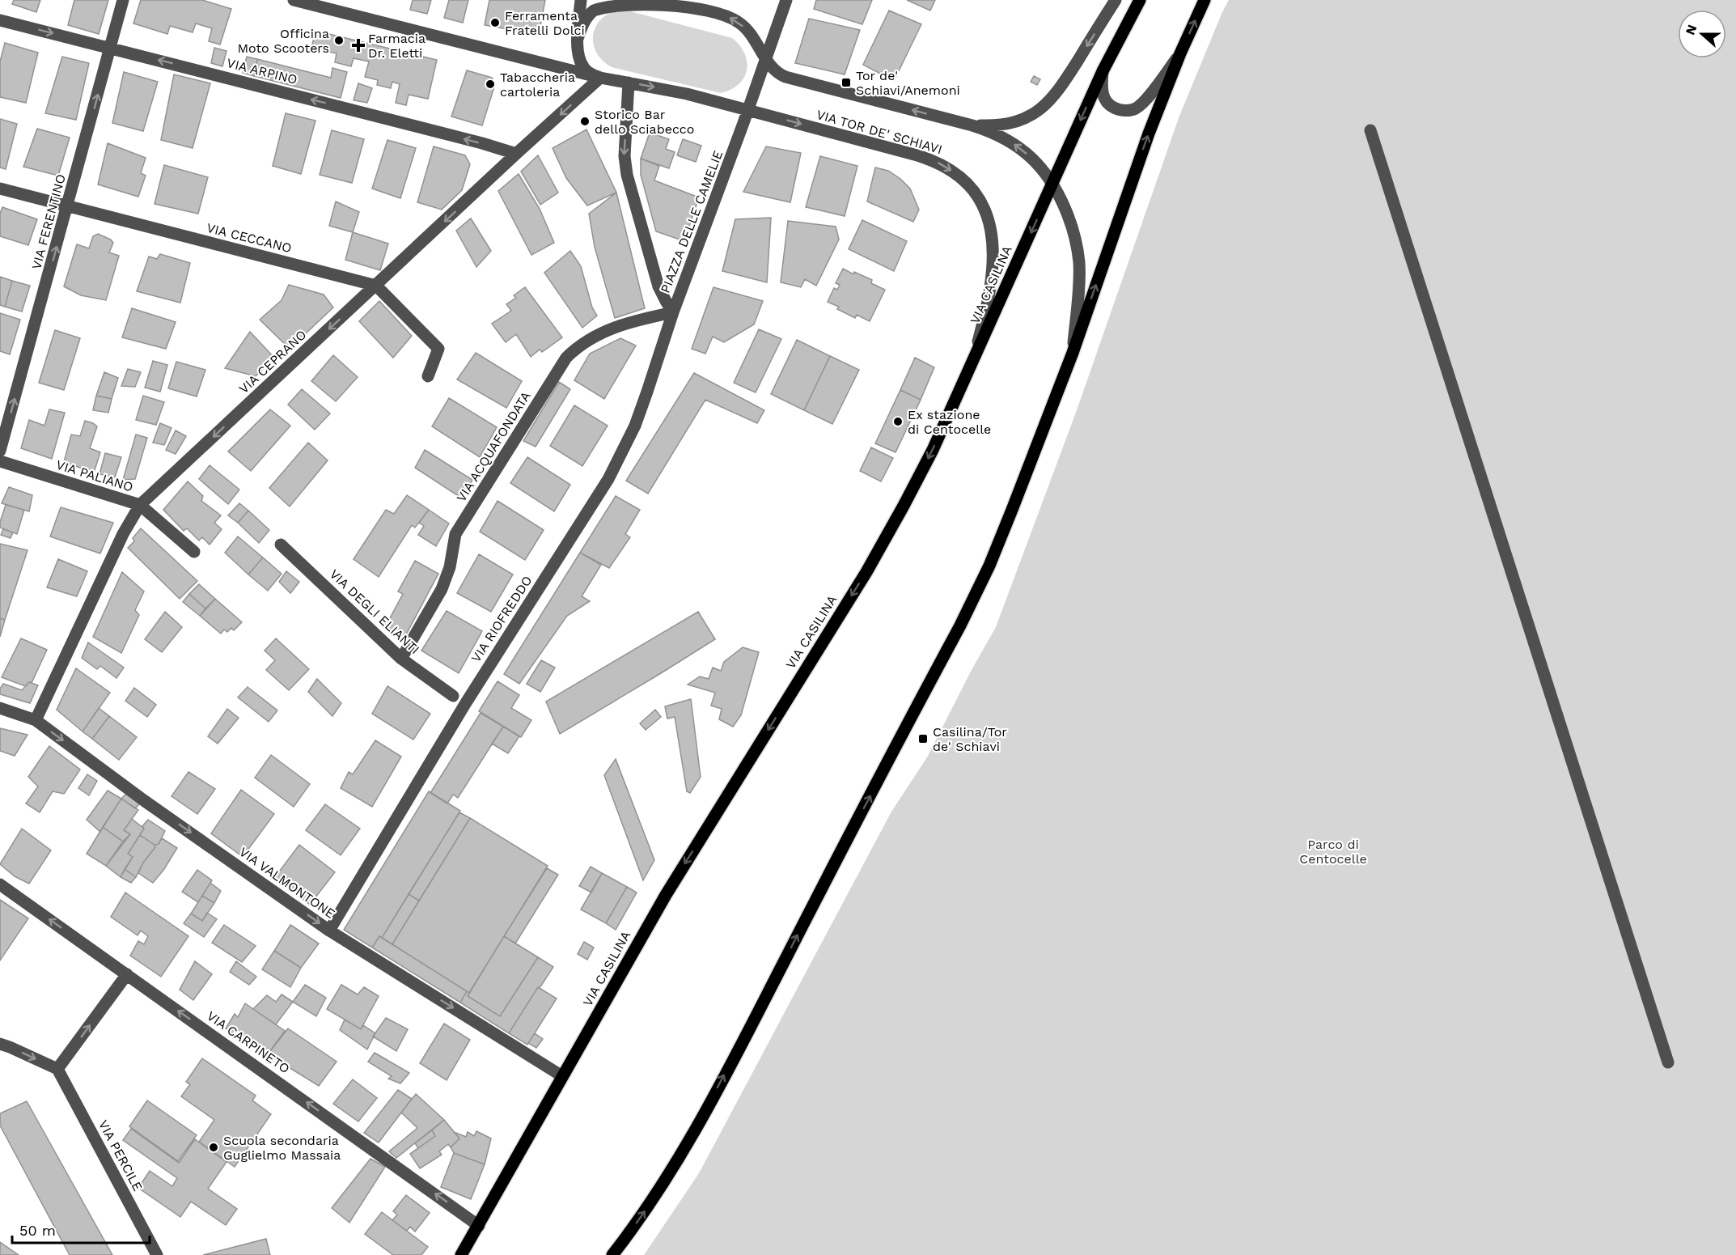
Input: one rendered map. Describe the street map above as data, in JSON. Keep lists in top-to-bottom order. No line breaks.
{"streets":{"main road":["VIA CASILINA"],"street":["VIA ARPINO","VIA TOR DE' SCHIAVI","VIA FERENTINO","PIAZZA DELLE CAMELIE","VIA CECCANO","VIA CEPRANO","VIA ACQUAFONDATA","VIA PALIANO","VIA DEGLI ELIANTI","VIA RIOFREDDO","VIA VALMONTONE","VIA CARPINETO","VIA PERCILE"]},"crossings":[["VIA ARPINO","VIA FERENTINO"],["VIA ARPINO","VIA CEPRANO"],["VIA TOR DE' SCHIAVI","PIAZZA DELLE CAMELIE"],["VIA TOR DE' SCHIAVI","VIA CASILINA"],["VIA FERENTINO","VIA CECCANO"],["PIAZZA DELLE CAMELIE","VIA ACQUAFONDATA"],["PIAZZA DELLE CAMELIE","VIA RIOFREDDO"],["VIA CECCANO","VIA CEPRANO"],["VIA CASILINA","VIA VALMONTONE"],["VIA CASILINA","VIA CARPINETO"],["VIA CEPRANO","VIA PALIANO"],["VIA CEPRANO","VIA VALMONTONE"],["VIA ACQUAFONDATA","VIA DEGLI ELIANTI"],["VIA ACQUAFONDATA","VIA RIOFREDDO"],["VIA RIOFREDDO","VIA VALMONTONE"]],"one_way":["VIA FERENTINO","PIAZZA DELLE CAMELIE","VIA CEPRANO","VIA VALMONTONE","VIA CARPINETO"],"parks":["Parco di Centocelle"],"places":{"other":["Ferramenta Fratelli Dolci","Officina Moto Scooters","Tabaccheria cartoleria","Storico Bar dello Sciabecco","Ex stazione di Centocelle","Scuola secondaria Guglielmo Massaia"],"health":["Farmacia Dr. Eletti"],"transit":["Tor de' Schiavi/Anemoni","Casilina/Tor de' Schiavi"]},"scale_bar":"50 m","north":"left"}
